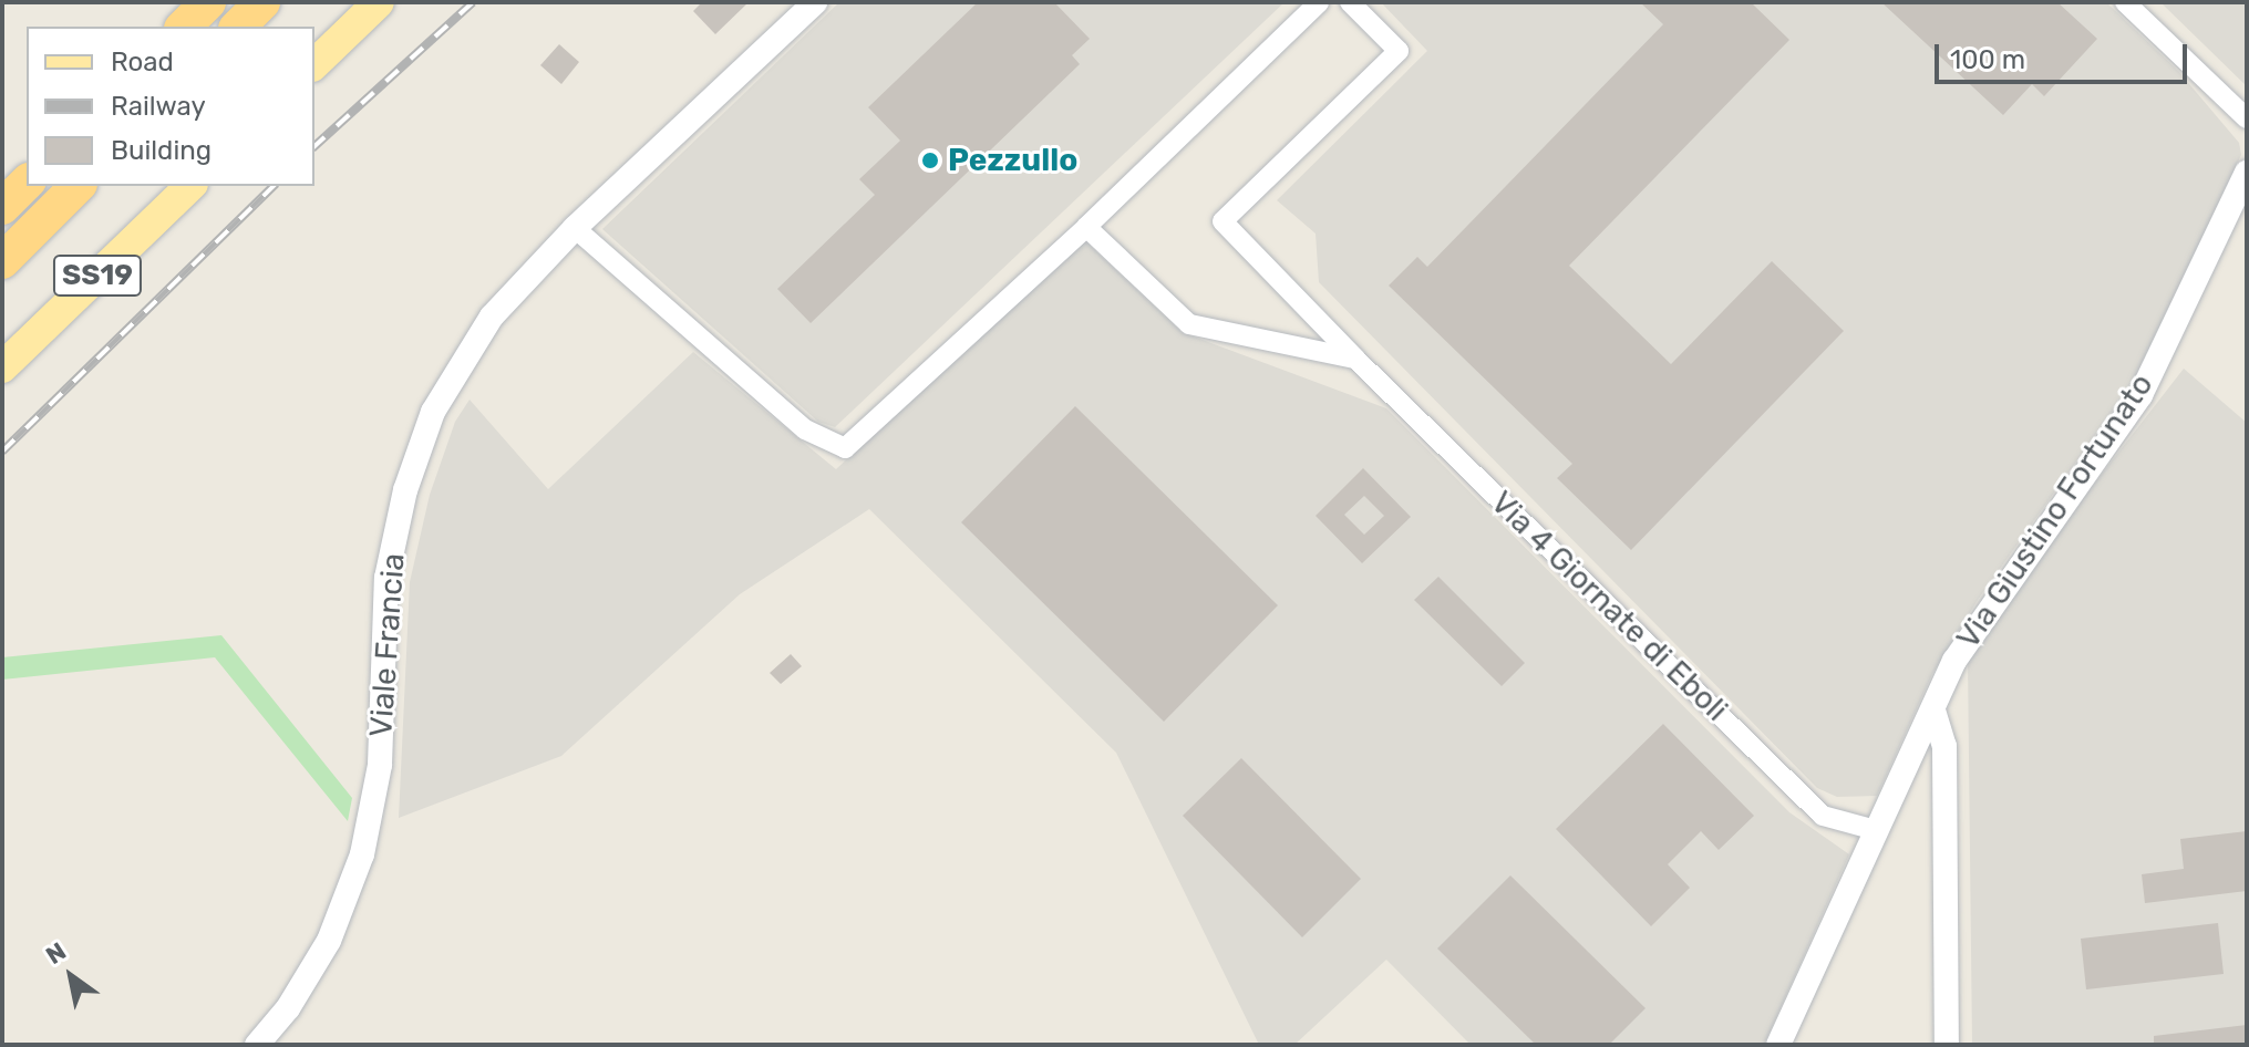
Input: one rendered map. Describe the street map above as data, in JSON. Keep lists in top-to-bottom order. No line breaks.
{"streets":{"main road":["SS19"],"street":["Via Giustino Fortunato","Via 4 Giornate di Eboli","Viale Francia"]},"crossings":[["Via Giustino Fortunato","Via 4 Giornate di Eboli"]],"places":["Pezzullo"],"legend":["Road","Railway","Building"],"scale_bar":"100 m","north":"top left"}
